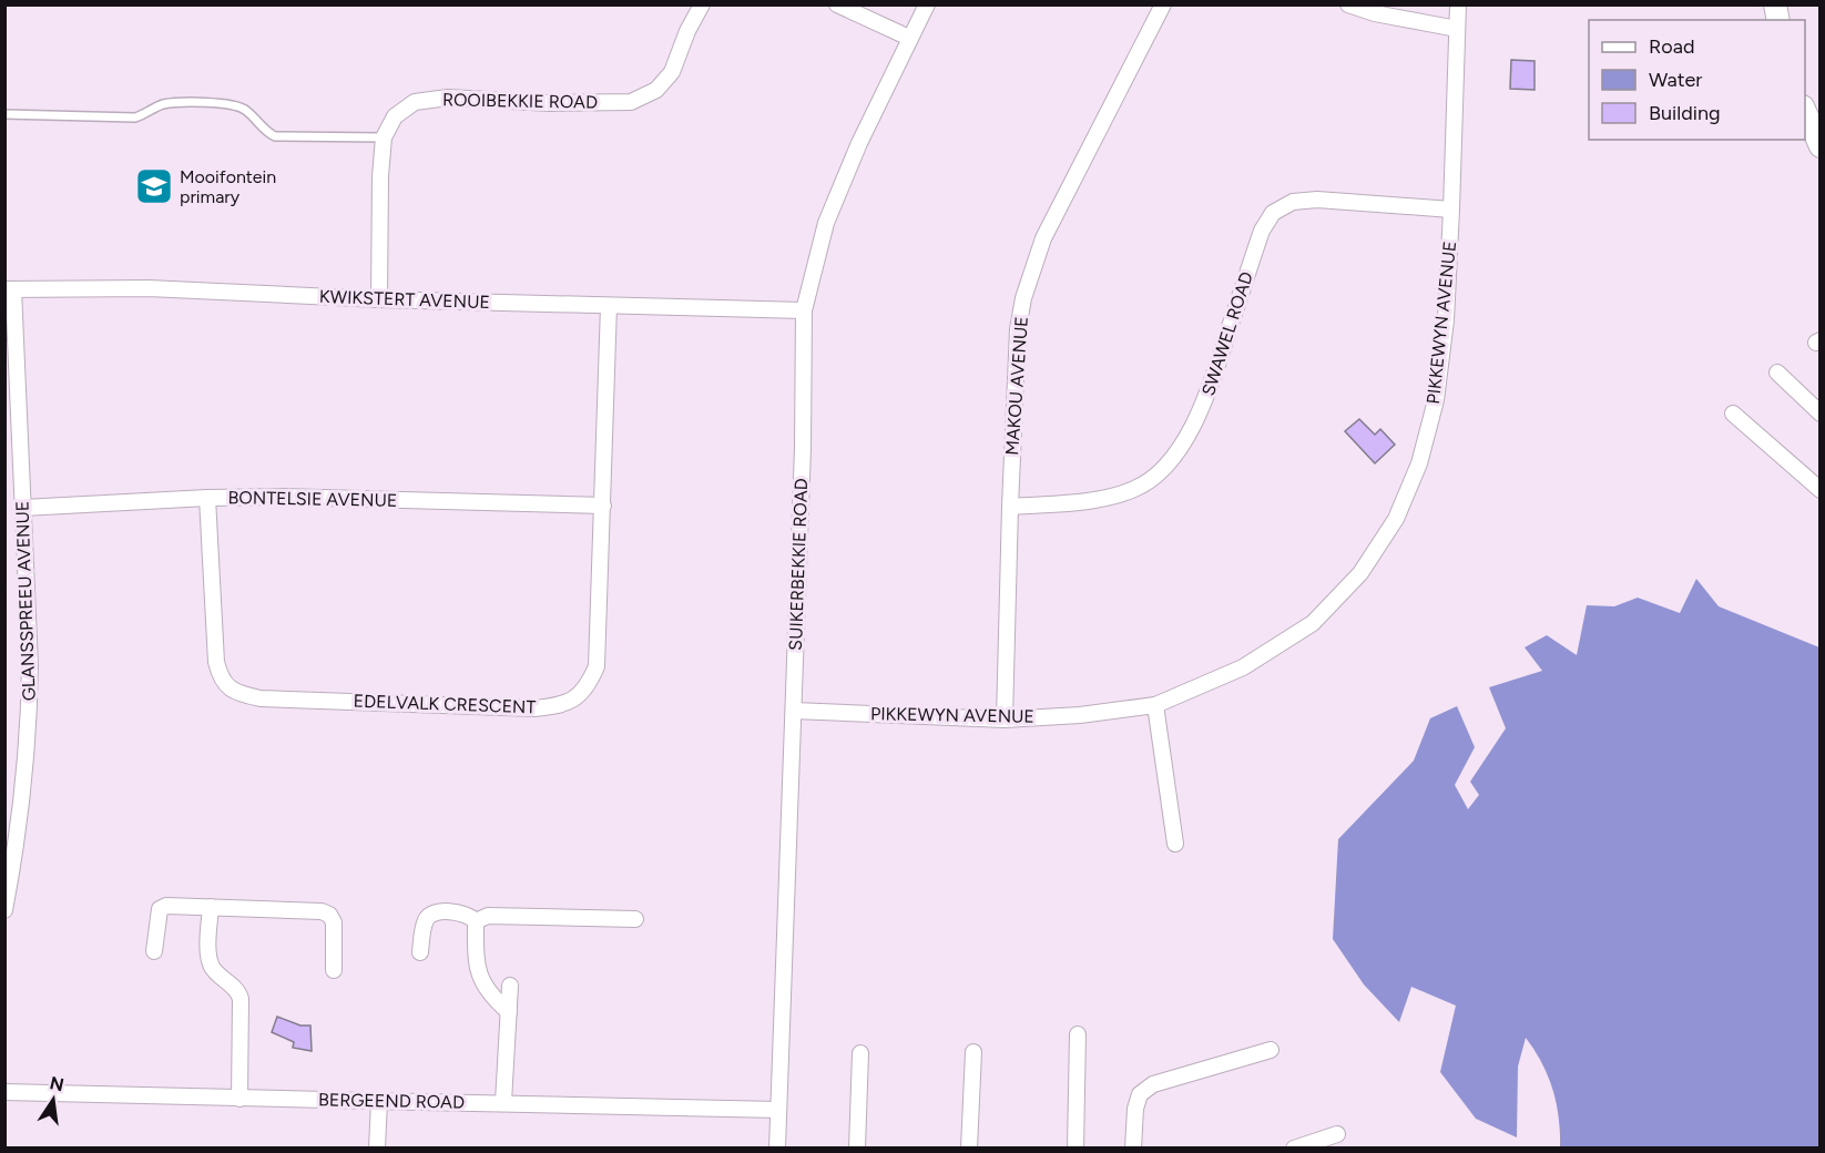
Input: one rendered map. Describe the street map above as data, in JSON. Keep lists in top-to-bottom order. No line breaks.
{"streets":{"street":["ROOIBEKKIE ROAD","KWIKSTERT AVENUE","PIKKEWYN AVENUE","SWAWEL ROAD","MAKOU AVENUE","BONTELSIE AVENUE","SUIKERBEKKIE ROAD","GLANSSPREEU AVENUE","EDELVALK CRESCENT","BERGEEND ROAD"]},"crossings":[["KWIKSTERT AVENUE","SUIKERBEKKIE ROAD"],["KWIKSTERT AVENUE","GLANSSPREEU AVENUE"],["KWIKSTERT AVENUE","EDELVALK CRESCENT"],["PIKKEWYN AVENUE","SWAWEL ROAD"],["PIKKEWYN AVENUE","MAKOU AVENUE"],["PIKKEWYN AVENUE","SUIKERBEKKIE ROAD"],["SWAWEL ROAD","MAKOU AVENUE"],["BONTELSIE AVENUE","GLANSSPREEU AVENUE"],["BONTELSIE AVENUE","EDELVALK CRESCENT"],["SUIKERBEKKIE ROAD","BERGEEND ROAD"]],"places":{"school or university":["Mooifontein primary"]},"legend":["Road","Water","Building"],"north":"top"}
